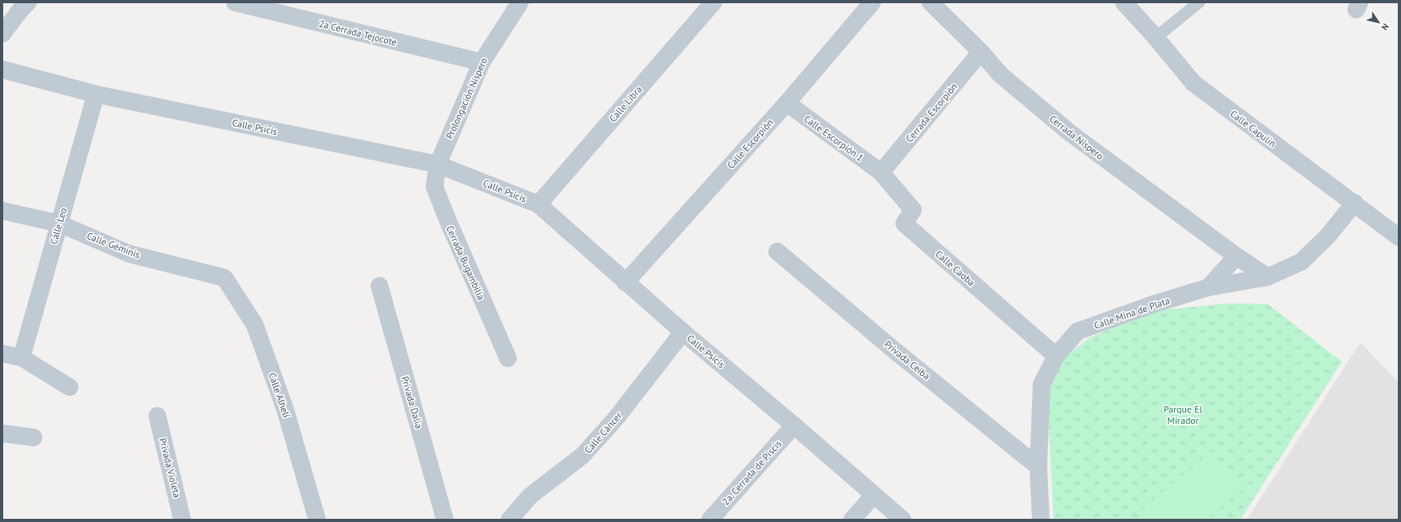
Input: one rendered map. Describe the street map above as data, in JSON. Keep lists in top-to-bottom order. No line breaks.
{"streets":{"street":["2a Cerrada Tejocote","Prolongación Níspero","Calle Libra","Cerrada Escorpión","Calle Psicis","Calle Capulín","Cerrada Níspero","Calle Escorpión 1","Calle Escorpión","Calle Leo","Calle Géminis","Cerrada Bugambilia","Calle Caoba","Calle Mina de Plata","Privada Ceiba","Calle Alhelí","Privada Dalia","Calle Cáncer","Privada Violeta","2a. Cerrada de Piscis"]},"crossings":[["2a Cerrada Tejocote","Prolongación Níspero"],["Prolongación Níspero","Calle Psicis"],["Prolongación Níspero","Cerrada Bugambilia"],["Calle Libra","Calle Psicis"],["Cerrada Escorpión","Cerrada Níspero"],["Cerrada Escorpión","Calle Escorpión 1"],["Cerrada Escorpión","Calle Caoba"],["Calle Psicis","Calle Escorpión"],["Calle Psicis","Calle Leo"],["Calle Psicis","Cerrada Bugambilia"],["Calle Psicis","Calle Cáncer"],["Calle Psicis","2a. Cerrada de Piscis"],["Calle Capulín","Calle Mina de Plata"],["Cerrada Níspero","Calle Mina de Plata"],["Calle Escorpión 1","Calle Escorpión"],["Calle Escorpión 1","Calle Caoba"],["Calle Leo","Calle Géminis"],["Calle Géminis","Calle Alhelí"],["Calle Caoba","Calle Mina de Plata"],["Calle Mina de Plata","Privada Ceiba"]],"parks":["Parque El Mirador"],"north":"bottom right"}
